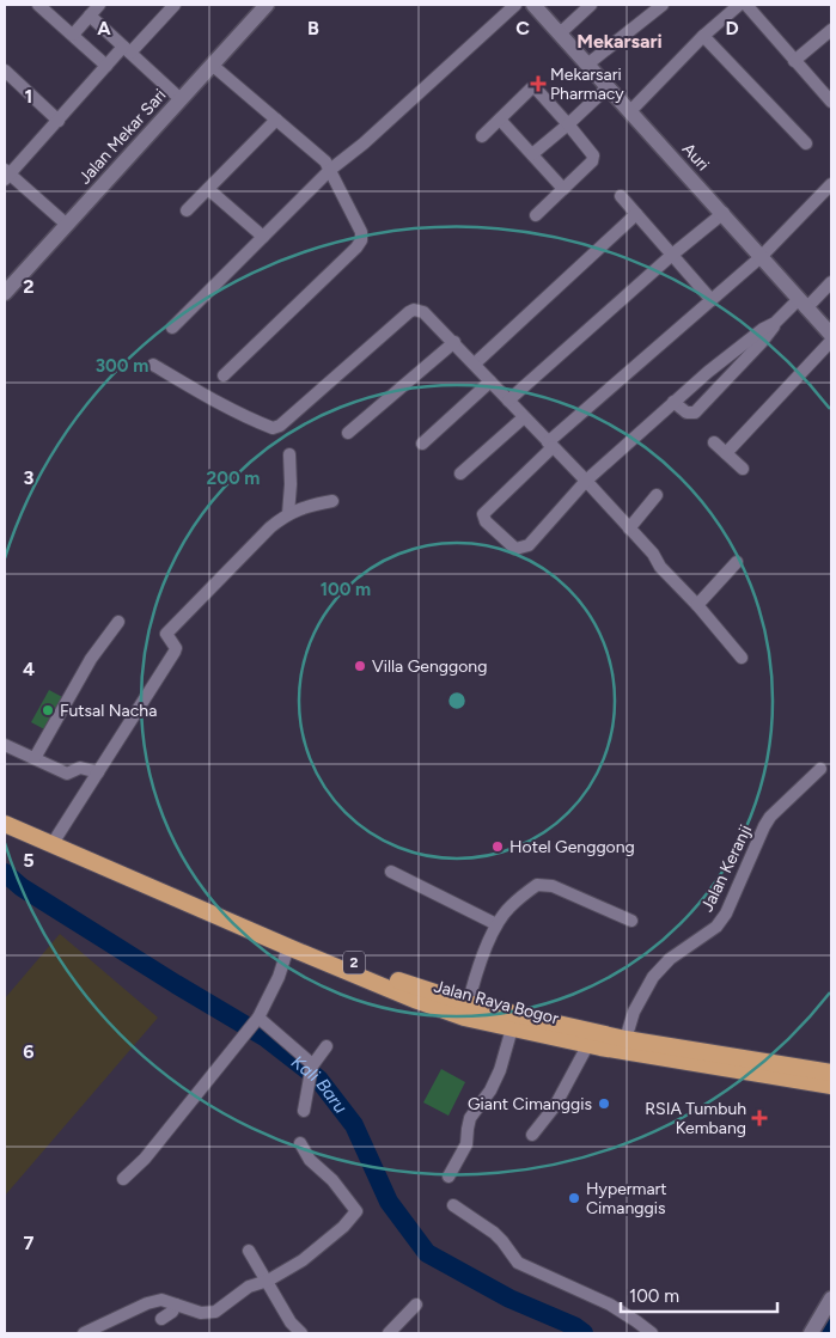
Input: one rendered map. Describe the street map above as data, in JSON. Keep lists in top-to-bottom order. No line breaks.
{"streets":{"highway":["2","Jalan Raya Bogor"],"street":["Jalan Mekar Sari","Auri","Jalan Keranji"]},"crossings":[["Jalan Keranji","Jalan Raya Bogor"]],"districts":["Mekarsari"],"water":["Kali Baru"],"places":{"health":["Mekarsari Pharmacy","RSIA Tumbuh Kembang"],"other":["Villa Genggong","Futsal Nacha","Hotel Genggong","Giant Cimanggis","Hypermart Cimanggis"]},"scale_bar":"100 m","grid":{"columns":["A","B","C","D"],"rows":["1","2","3","4","5","6","7"]},"rings":["300 m","200 m","100 m"]}
